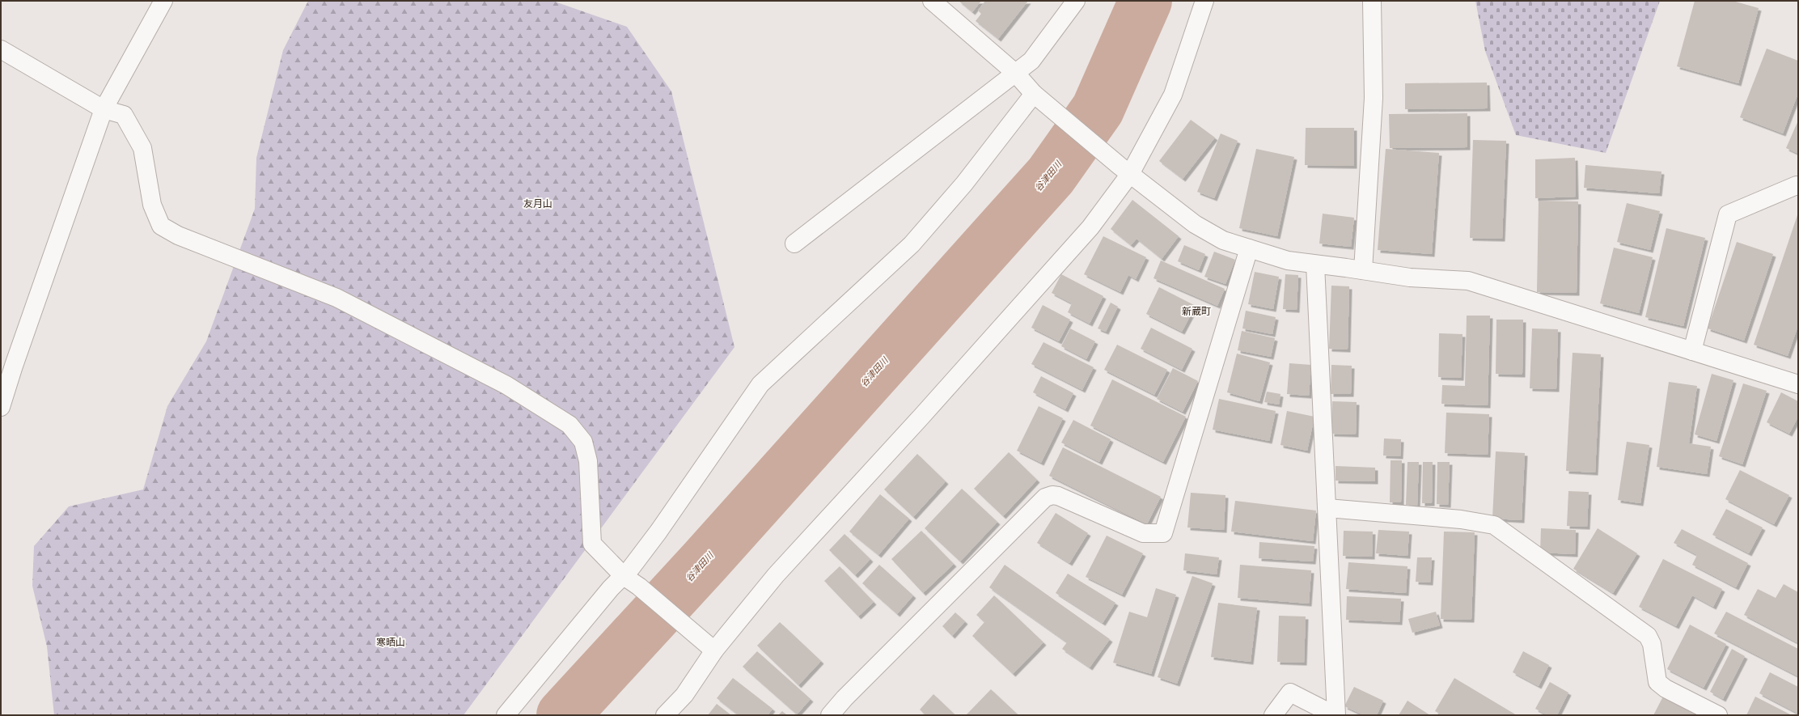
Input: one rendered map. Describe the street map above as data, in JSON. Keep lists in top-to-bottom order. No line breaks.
{"districts":["友月山","新蔵町","寒晒山"],"water":["谷津田川"]}
